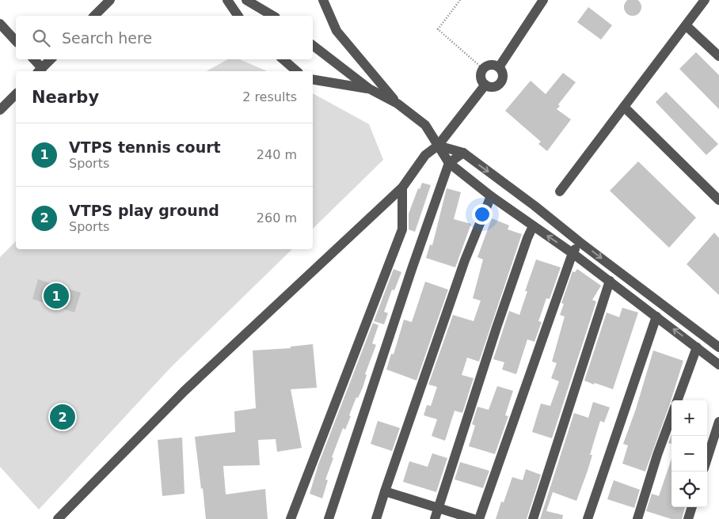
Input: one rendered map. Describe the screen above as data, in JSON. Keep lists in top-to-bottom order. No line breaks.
{"page":{"search":"Search here","heading":["Nearby","2 results"],"list":[{"mark":"1","name":"VTPS tennis court","note":"Sports","value":"240 m"},{"mark":"2","name":"VTPS play ground","note":"Sports","value":"260 m"}],"pins":["1","2"],"map_buttons":["+","−"]}}
